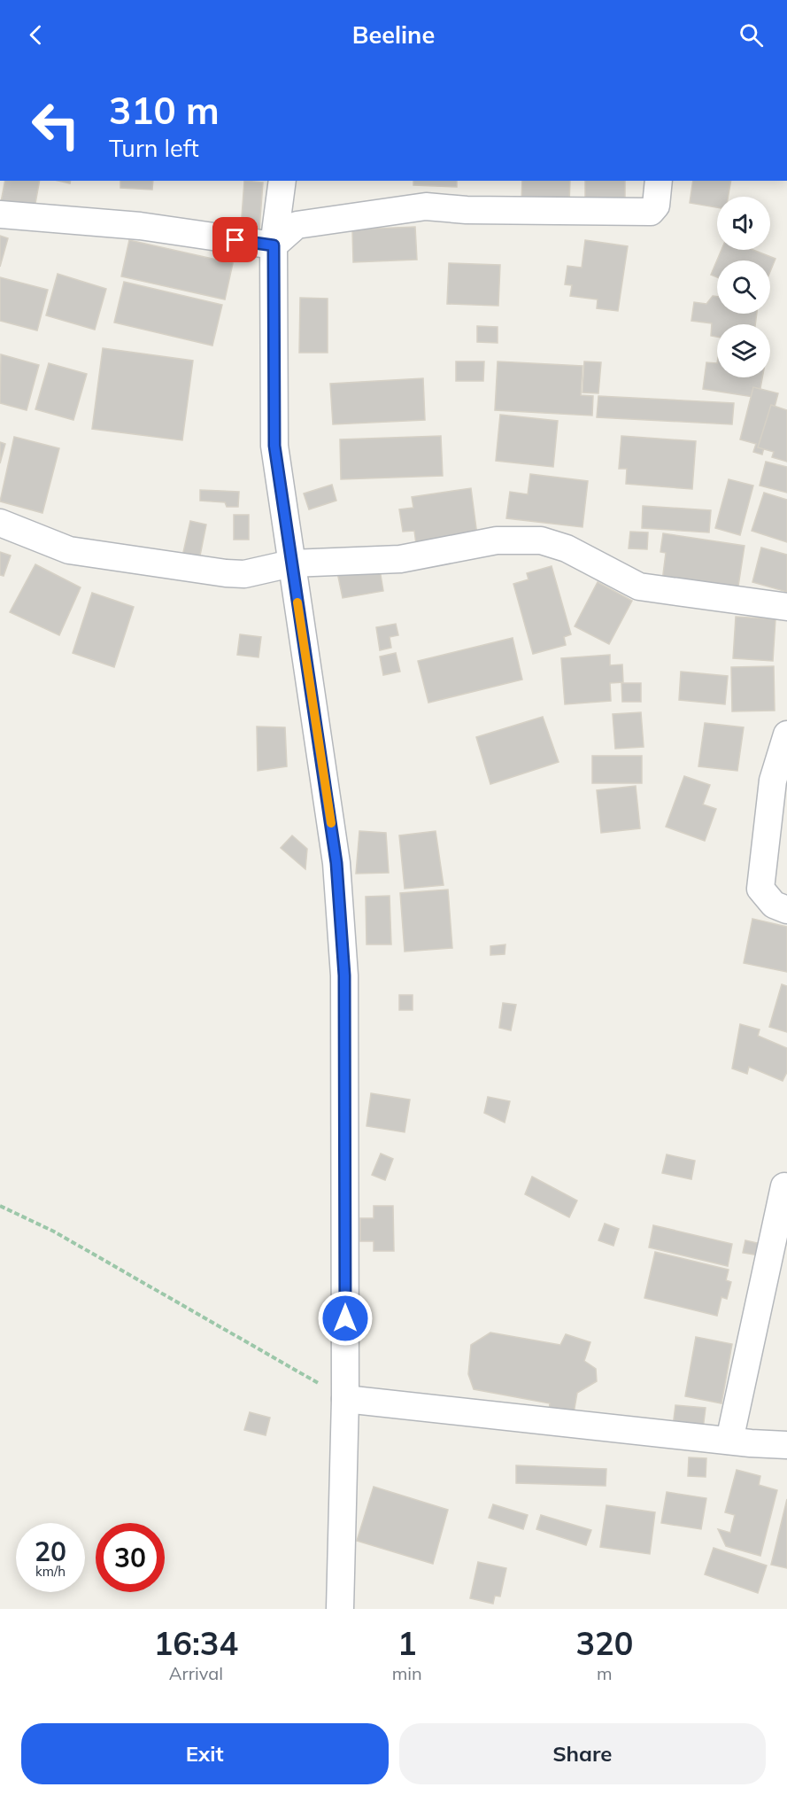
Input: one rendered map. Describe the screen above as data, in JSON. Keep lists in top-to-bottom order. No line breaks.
{"page":{"header":"Beeline","turn":["310 m","Turn left"],"speed":"20 km/h","limit":"30","eta":["16:34","Arrival","1","min","320","m"],"buttons":["Exit","Share"]}}
